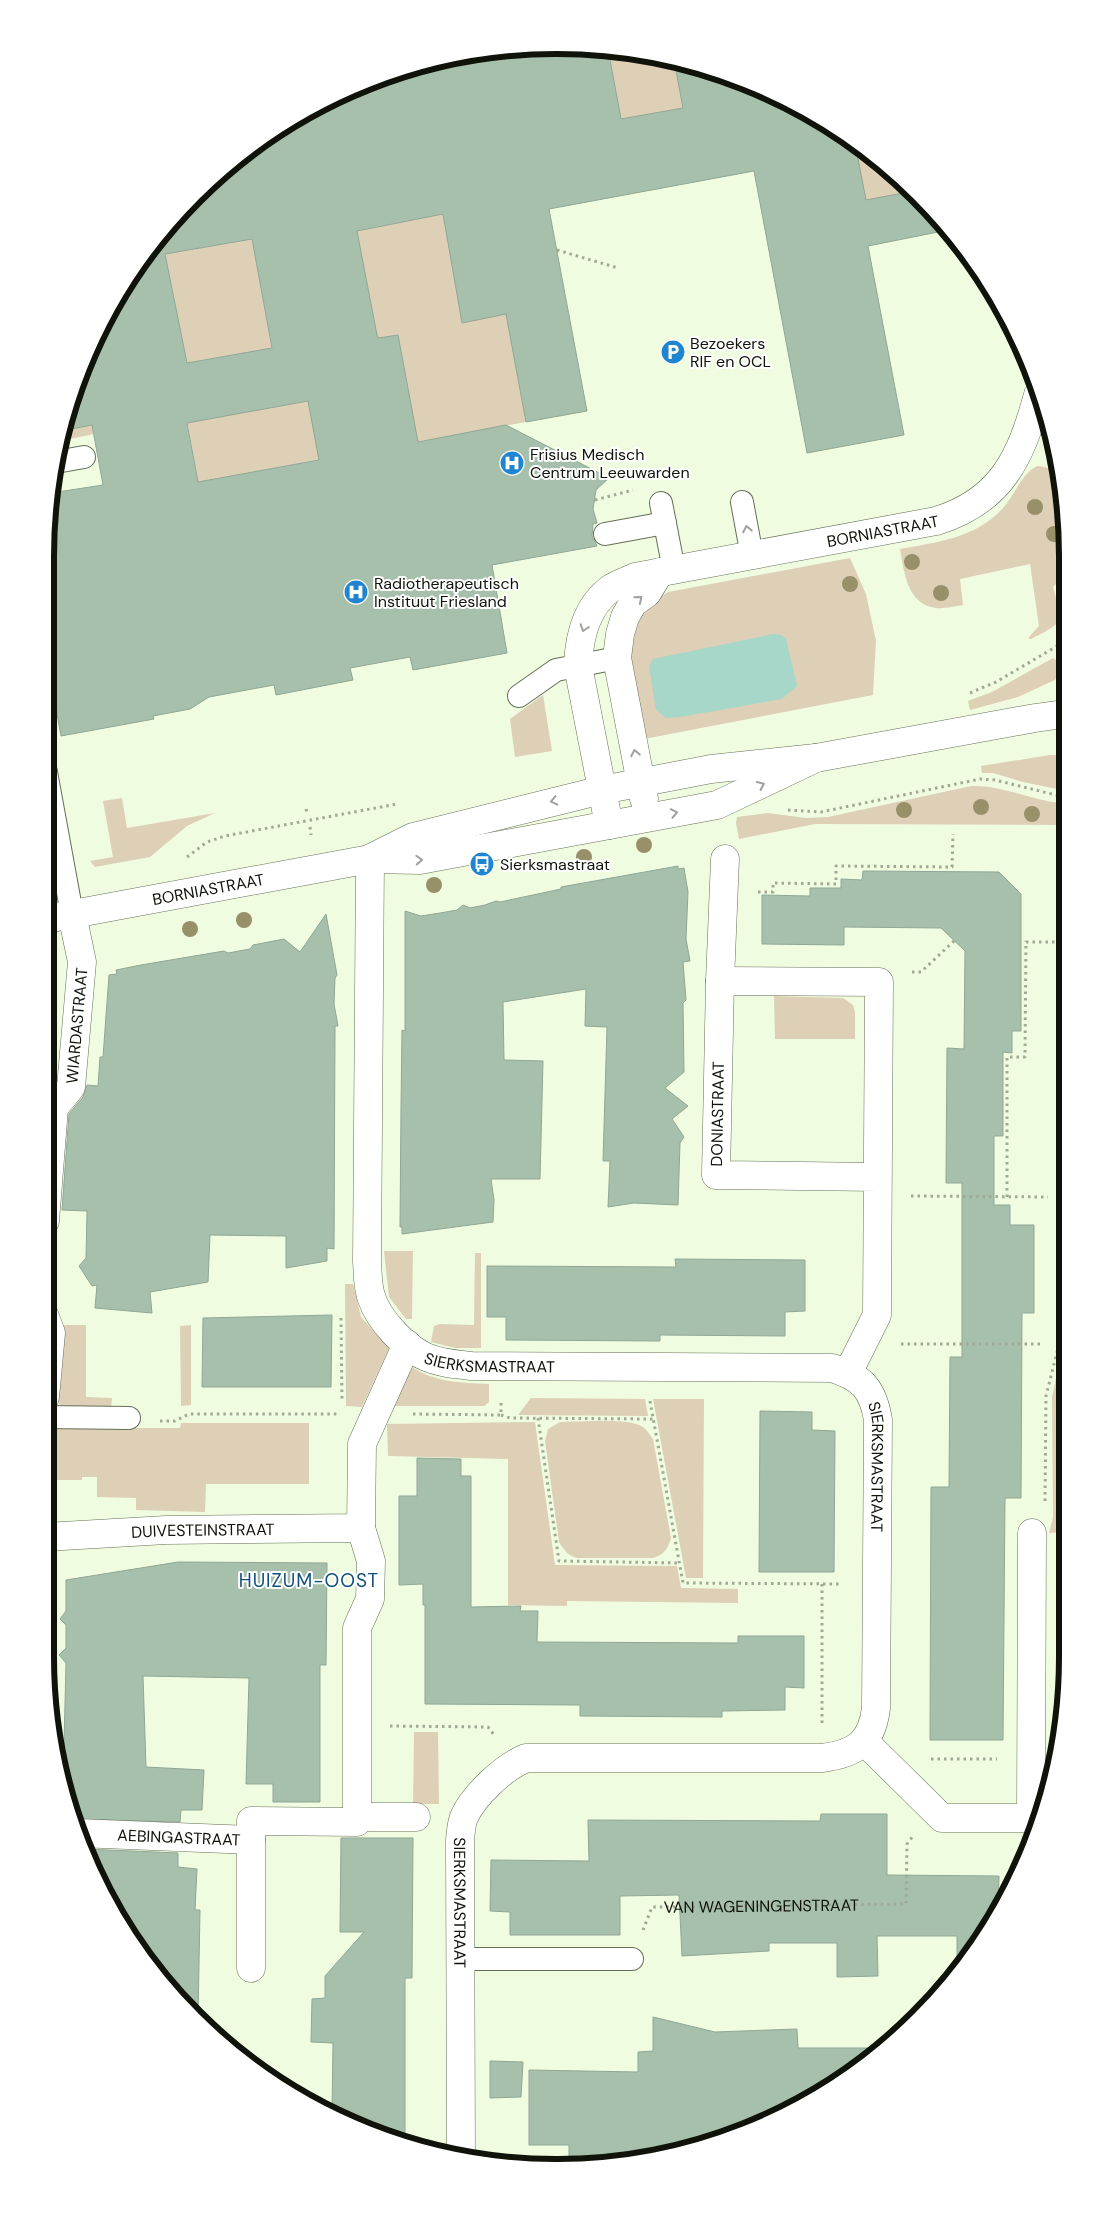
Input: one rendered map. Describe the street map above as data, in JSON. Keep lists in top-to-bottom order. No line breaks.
{"streets":{"street":["BORNIASTRAAT","WIARDASTRAAT","DONIASTRAAT","SIERKSMASTRAAT","DUIVESTEINSTRAAT","AEBINGASTRAAT"],"path":["VAN WAGENINGENSTRAAT"]},"crossings":[["BORNIASTRAAT","WIARDASTRAAT"],["BORNIASTRAAT","SIERKSMASTRAAT"]],"districts":["HUIZUM-OOST"],"places":{"parking":["Bezoekers RIF en OCL"],"hospital":["Frisius Medisch Centrum Leeuwarden","Radiotherapeutisch Instituut Friesland"],"bus stop":["Sierksmastraat"]}}
